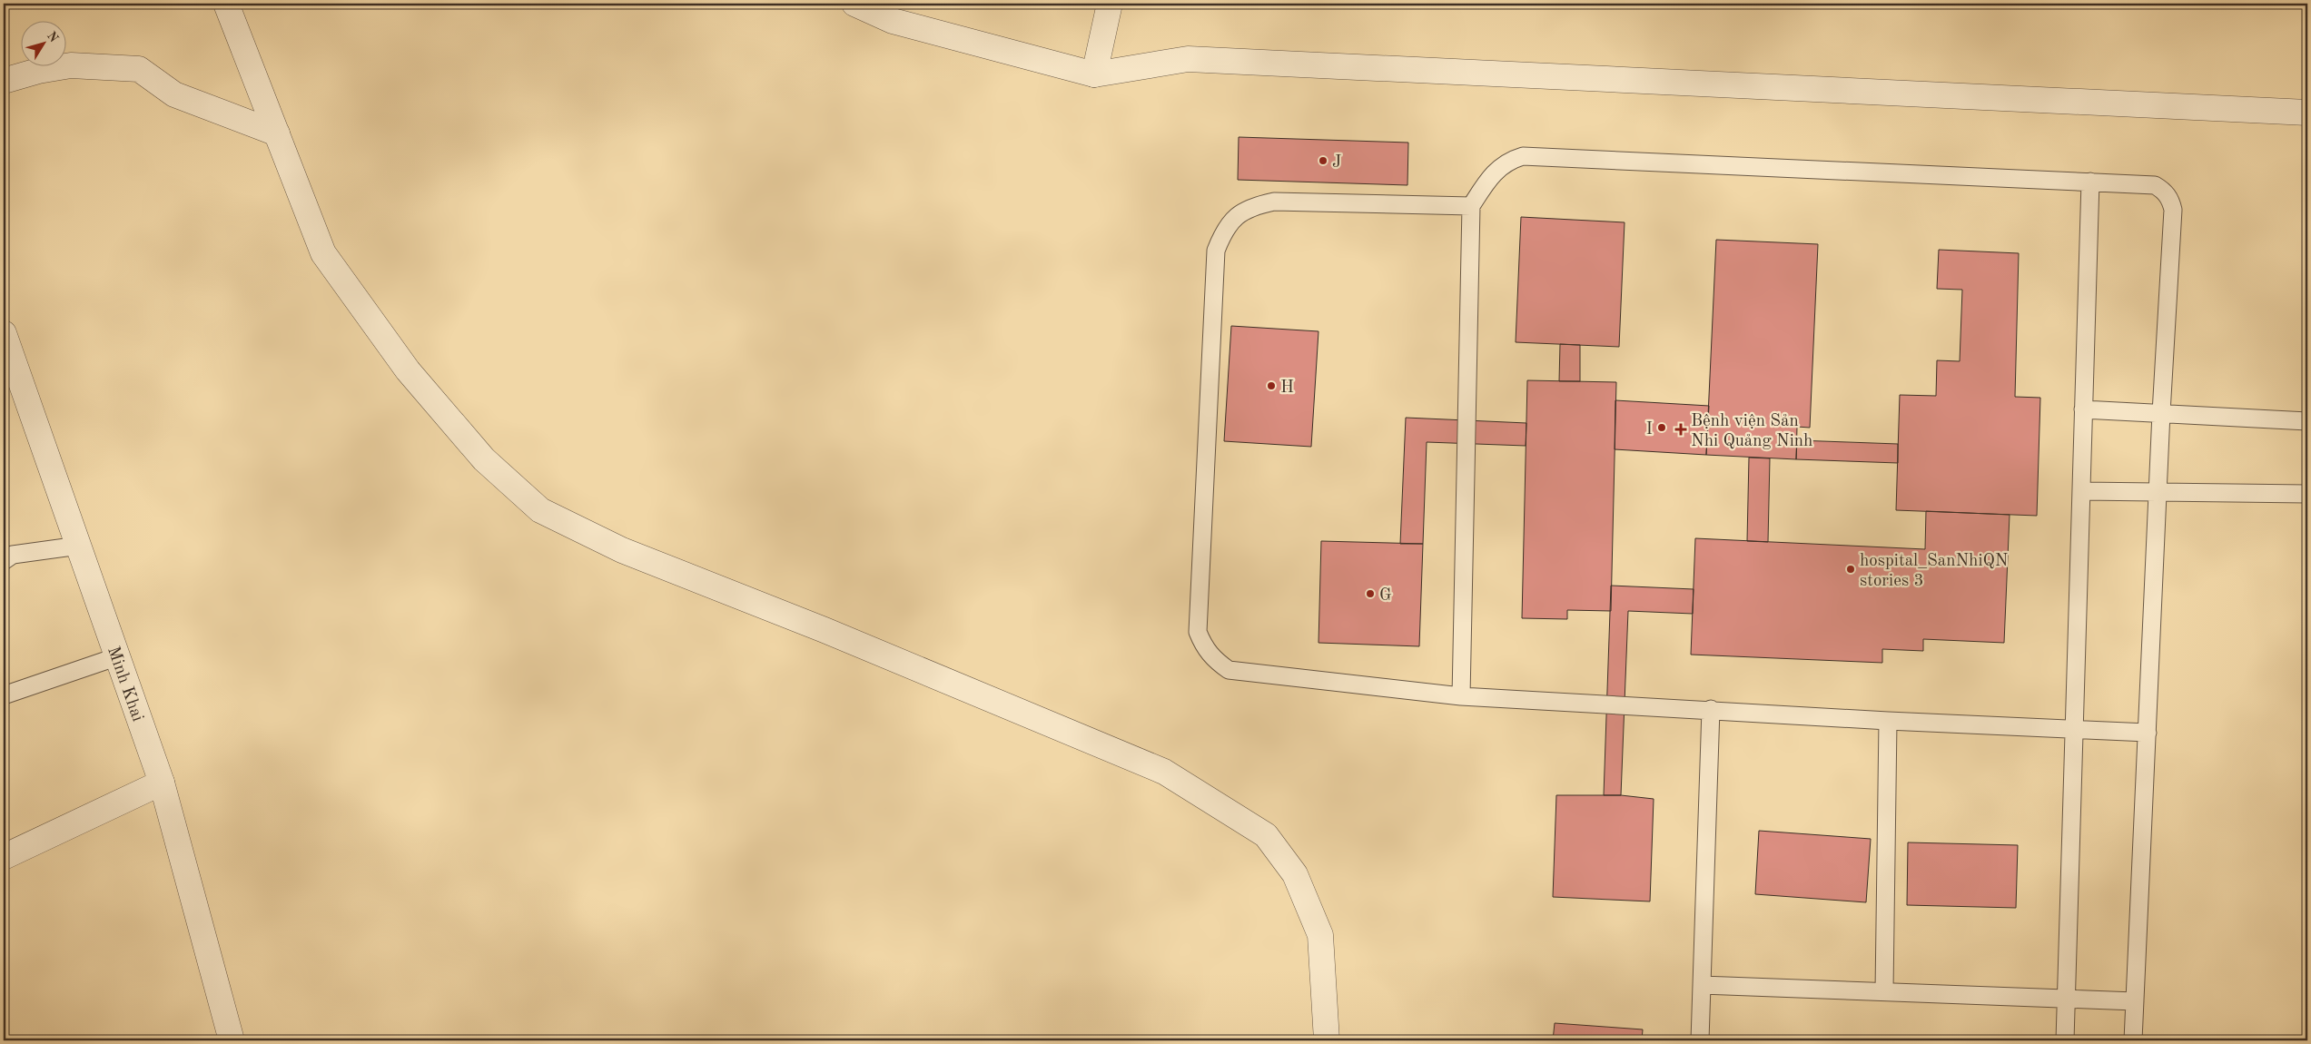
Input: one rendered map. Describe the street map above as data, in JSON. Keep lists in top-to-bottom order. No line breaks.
{"streets":{"street":["Minh Khai"]},"places":{"other":["J","H","I","hospital_SanNhiQN stories 3","G"],"health":["Bệnh viện Sản Nhi Quảng Ninh"]},"north":"top right"}
